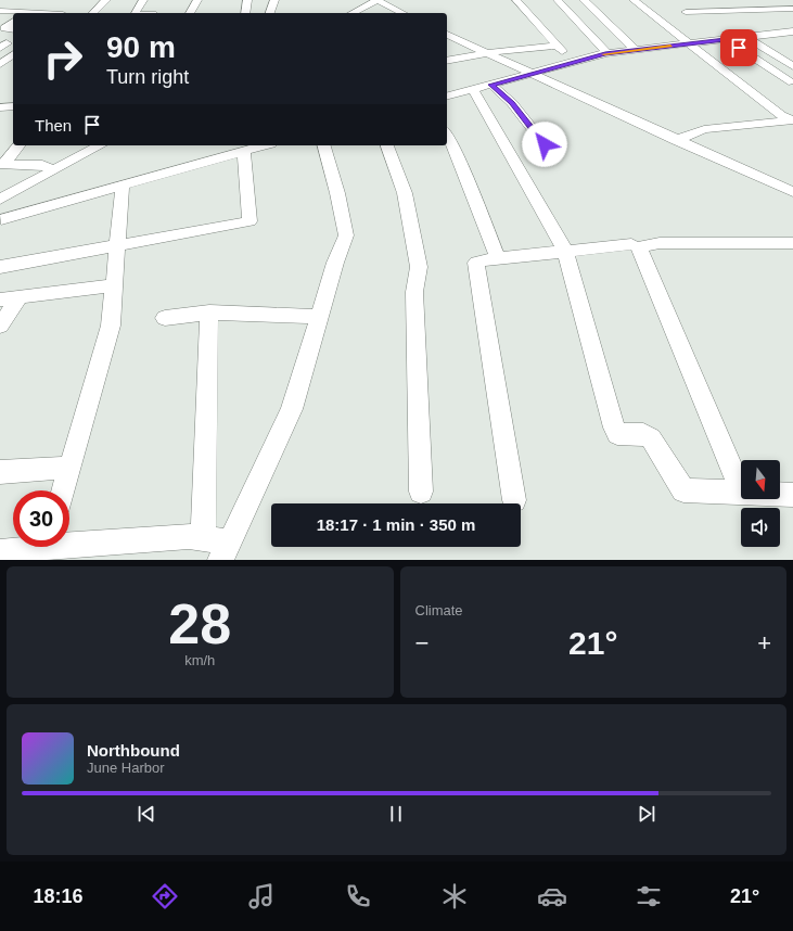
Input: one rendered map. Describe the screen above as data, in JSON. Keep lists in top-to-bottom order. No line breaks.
{"north":"bottom","page":{"turn":["90 m","Turn right"],"then":"Then","limit":"30","trip":"18:17 · 1 min · 350 m","tile":[["28","km/h"],"Climate"],"heat":["−","21°","+"],"song":["Northbound","June Harbor"],"tabs":["18:16","21°"]}}
